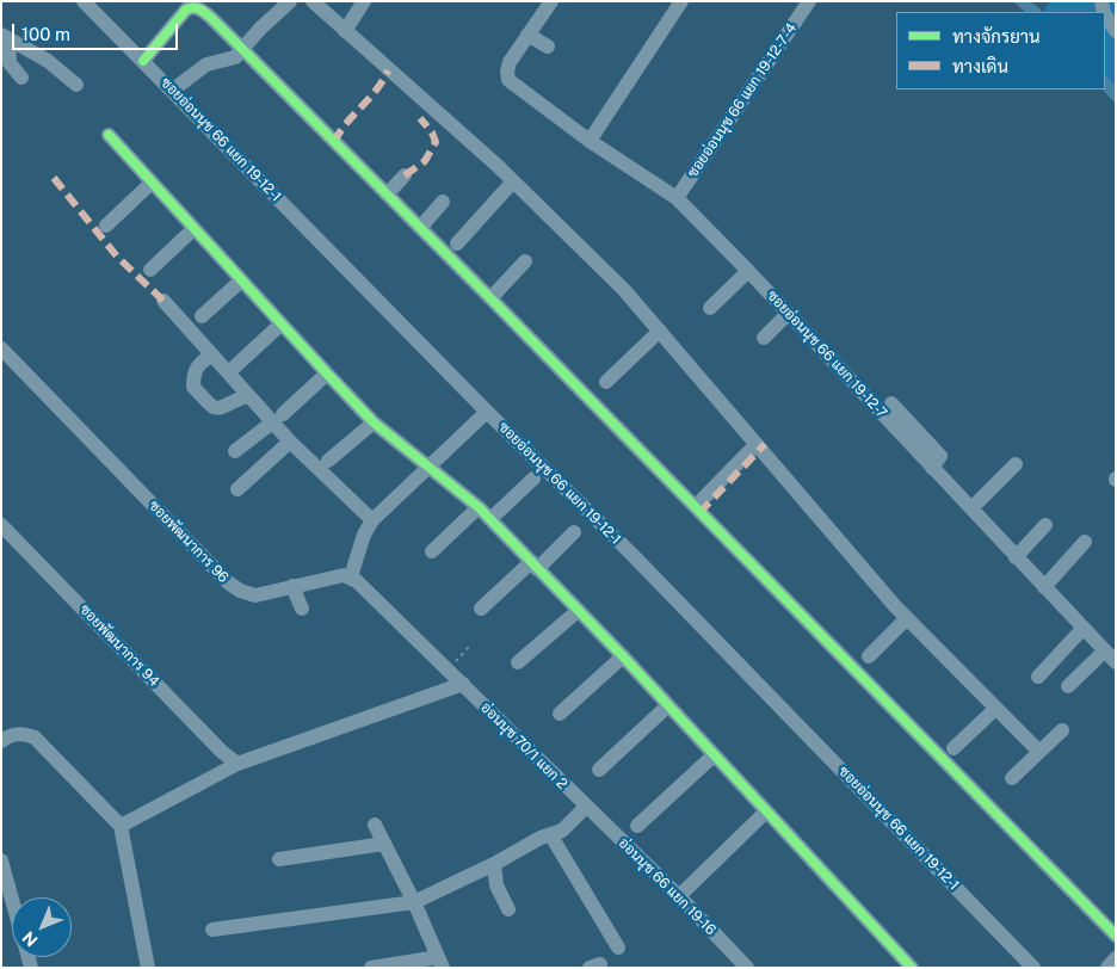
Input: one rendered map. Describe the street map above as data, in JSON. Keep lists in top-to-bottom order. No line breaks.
{"streets":{"street":["ซอยอ่อนนุช 66 แยก 19-12-7-4","ซอยอ่อนนุช 66 แยก 19-12-1","ซอยอ่อนนุช 66 แยก 19-12-7","ซอยพัฒนาการ 96","ซอยพัฒนาการ 94","อ่อนนุช 70/1 แยก 2","อ่อนนุช 66 แยก 19-16"]},"crossings":[["ซอยอ่อนนุช 66 แยก 19-12-7-4","ซอยอ่อนนุช 66 แยก 19-12-7"],["อ่อนนุช 70/1 แยก 2","อ่อนนุช 66 แยก 19-16"]],"legend":["ทางจักรยาน","ทางเดิน"],"scale_bar":"100 m","north":"bottom left"}
